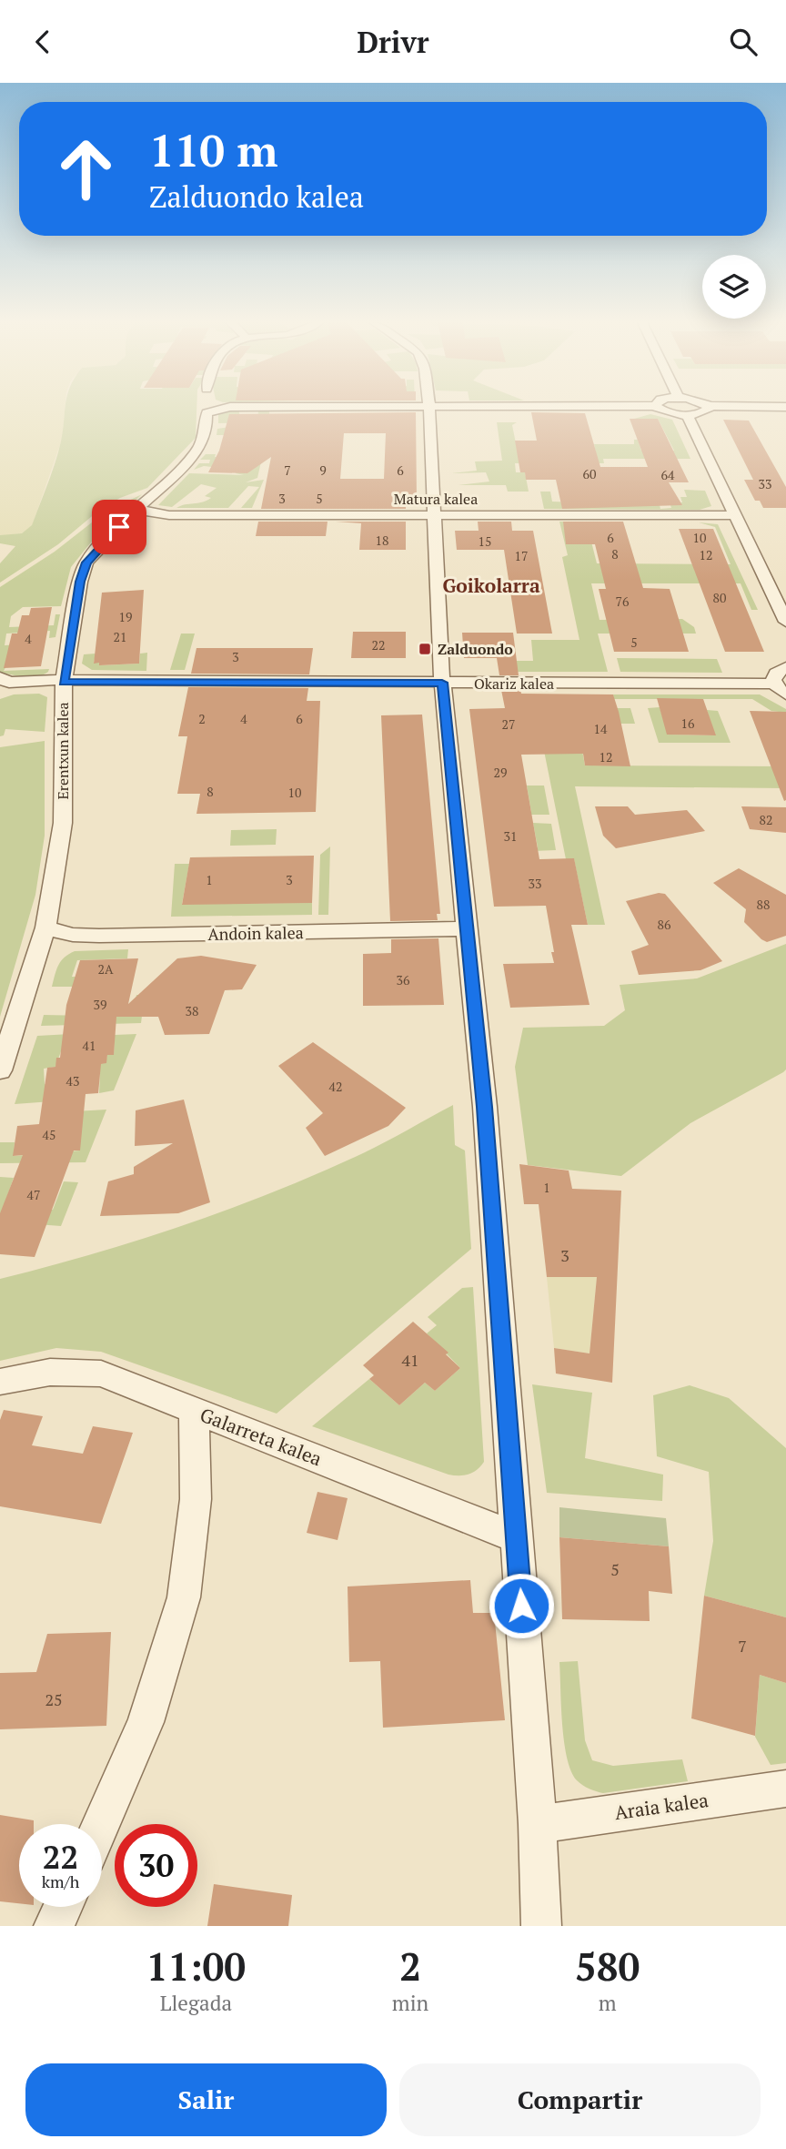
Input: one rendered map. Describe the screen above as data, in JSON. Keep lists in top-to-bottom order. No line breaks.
{"streets":{"street":["Matura kalea","Okariz kalea","Erentxun kalea","Andoin kalea","Galarreta kalea","Araia kalea"]},"crossings":[["Matura kalea","Erentxun kalea"],["Okariz kalea","Erentxun kalea"],["Erentxun kalea","Andoin kalea"]],"districts":["Goikolarra"],"places":{"transit":["Zalduondo"]},"house_numbers":["7","9","6","60","64","33","3","5","6","10","18","15","8","12","17","80","76","19","21","4","5","22","3","2","4","6","16","27","14","12","29","8","10","82","31","1","3","33","88","86","2A","36","39","38","41","43","42","45","1","47","3","41","5","7","25"],"page":{"header":"Drivr","turn":["110 m","Zalduondo kalea"],"speed":"22 km/h","limit":"30","eta":["11:00","Llegada","2","min","580","m"],"buttons":["Salir","Compartir"]}}
